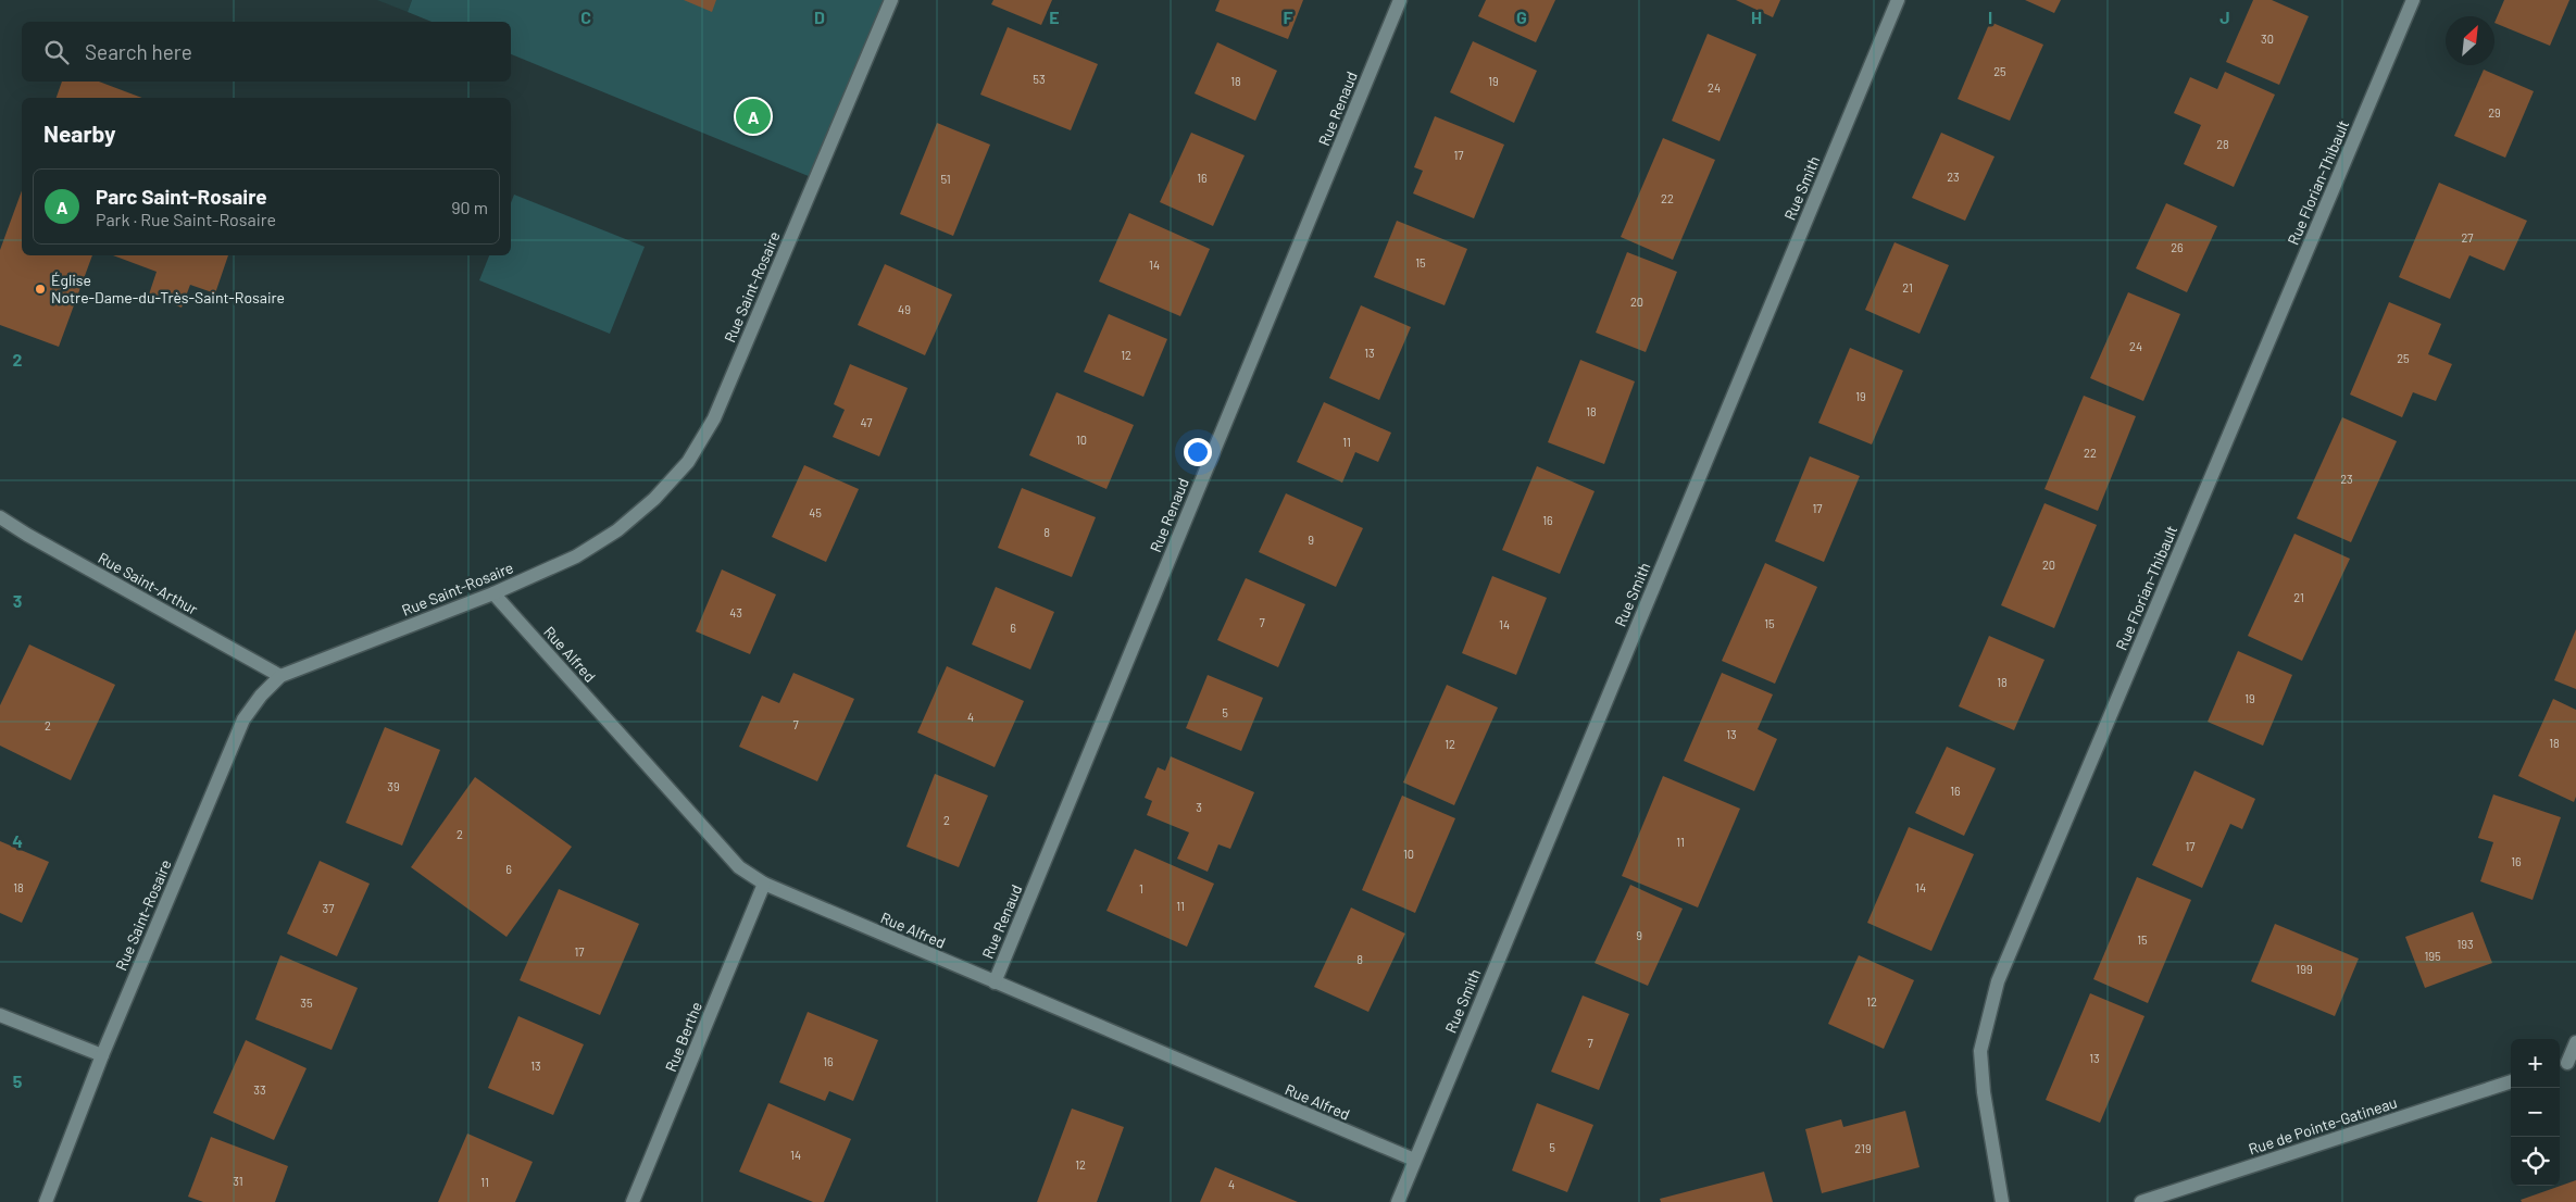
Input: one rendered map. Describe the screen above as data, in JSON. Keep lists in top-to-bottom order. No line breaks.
{"streets":{"street":["Rue Renaud","Rue Florian-Thibault","Rue Smith","Rue Saint-Rosaire","Rue Saint-Arthur","Rue Alfred","Rue Berthe","Rue de Pointe-Gatineau"]},"crossings":[["Rue Renaud","Rue Alfred"],["Rue Smith","Rue Alfred"],["Rue Saint-Rosaire","Rue Saint-Arthur"],["Rue Saint-Rosaire","Rue Alfred"],["Rue Alfred","Rue Berthe"]],"places":["Église Notre-Dame-du-Très-Saint-Rosaire"],"house_numbers":["30","25","53","18","19","24","29","28","17","23","16","51","22","27","26","15","14","21","20","49","24","13","12","25","19","18","47","10","11","22","23","17","45","16","8","9","20","21","43","7","15","14","6","18","19","5","4","7","2","13","18","12","39","16","3","2","2","11","17","10","16","6","18","14","1","11","37","9","15","193","17","195","8","199","12","35","7","13","16","13","33","5","219","14","12","31","11","4"],"north":"top right","page":{"search":"Search here","pins":"A","heading":"Nearby","list":[{"mark":"A","name":"Parc Saint-Rosaire","note":"Park · Rue Saint-Rosaire","value":"90 m"}],"map_buttons":["+","−"]},"grid":{"columns":["C","D","E","F","G","H","I","J"],"rows":["2","3","4","5"]}}
